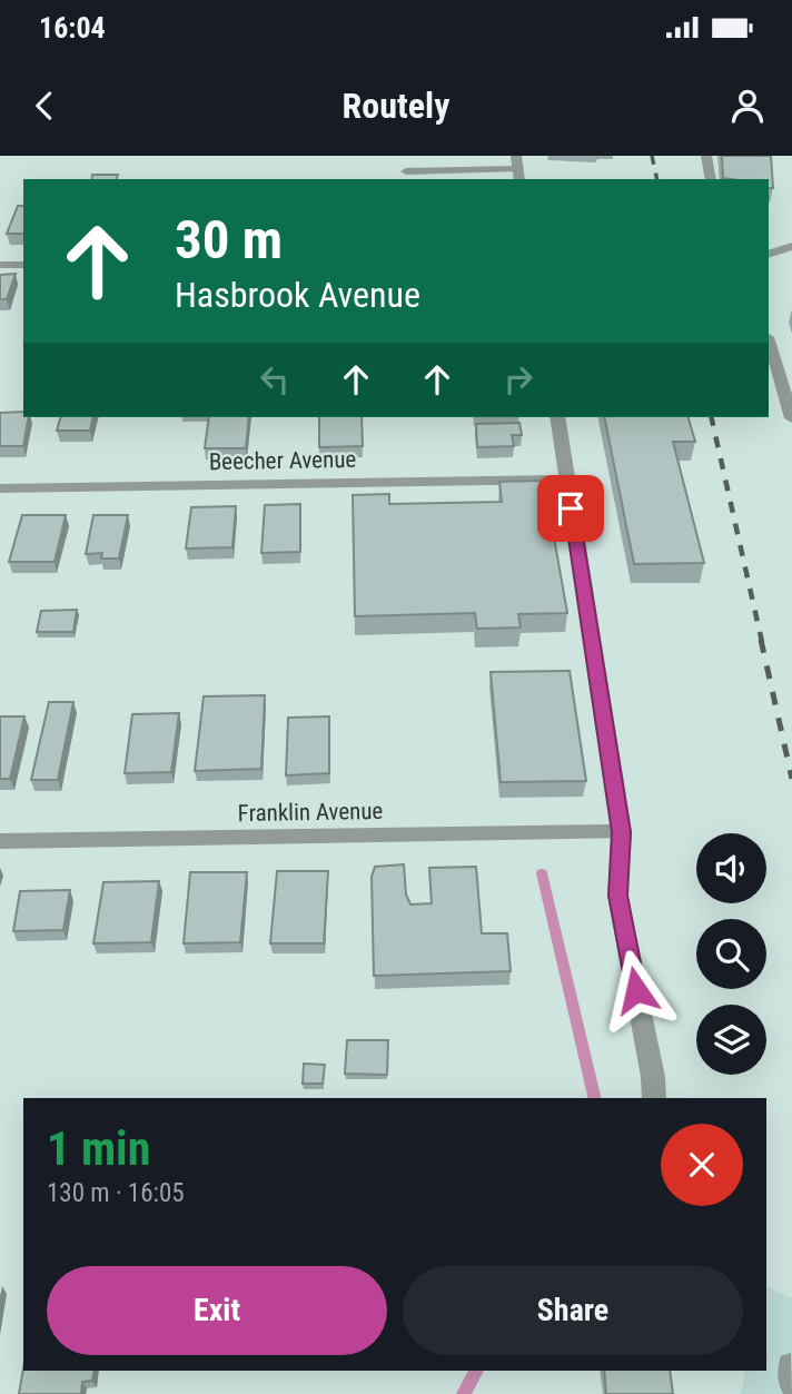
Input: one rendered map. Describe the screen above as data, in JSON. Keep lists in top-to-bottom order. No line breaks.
{"streets":{"street":["Beecher Avenue","Franklin Avenue"]},"page":{"status":"16:04","header":"Routely","turn":["30 m","Hasbrook Avenue"],"heading":["1 min","130 m · 16:05"],"buttons":["Exit","Share"]}}
